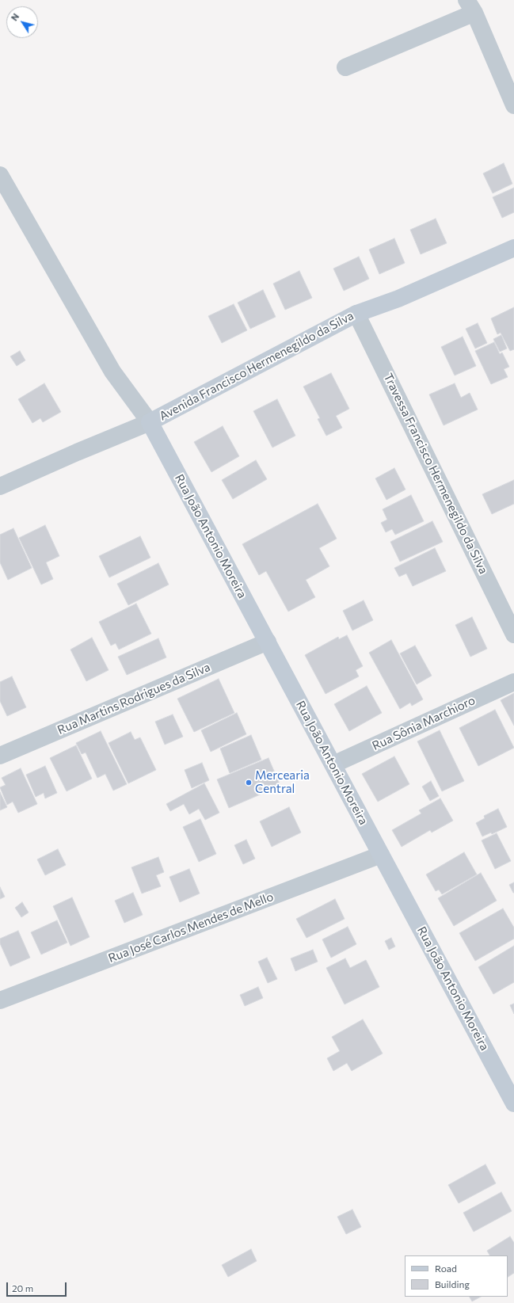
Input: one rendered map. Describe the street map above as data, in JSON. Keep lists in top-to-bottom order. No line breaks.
{"streets":{"main road":["Avenida Francisco Hermenegildo da Silva","Rua João Antonio Moreira"],"street":["Travessa Francisco Hermenegildo da Silva","Rua Martins Rodrigues da Silva","Rua Sônia Marchioro","Rua José Carlos Mendes de Mello"]},"crossings":[["Avenida Francisco Hermenegildo da Silva","Travessa Francisco Hermenegildo da Silva"],["Avenida Francisco Hermenegildo da Silva","Rua João Antonio Moreira"],["Rua João Antonio Moreira","Rua Martins Rodrigues da Silva"],["Rua João Antonio Moreira","Rua Sônia Marchioro"],["Rua João Antonio Moreira","Rua José Carlos Mendes de Mello"]],"places":["Mercearia Central"],"legend":["Road","Building"],"scale_bar":"20 m","north":"top left"}
